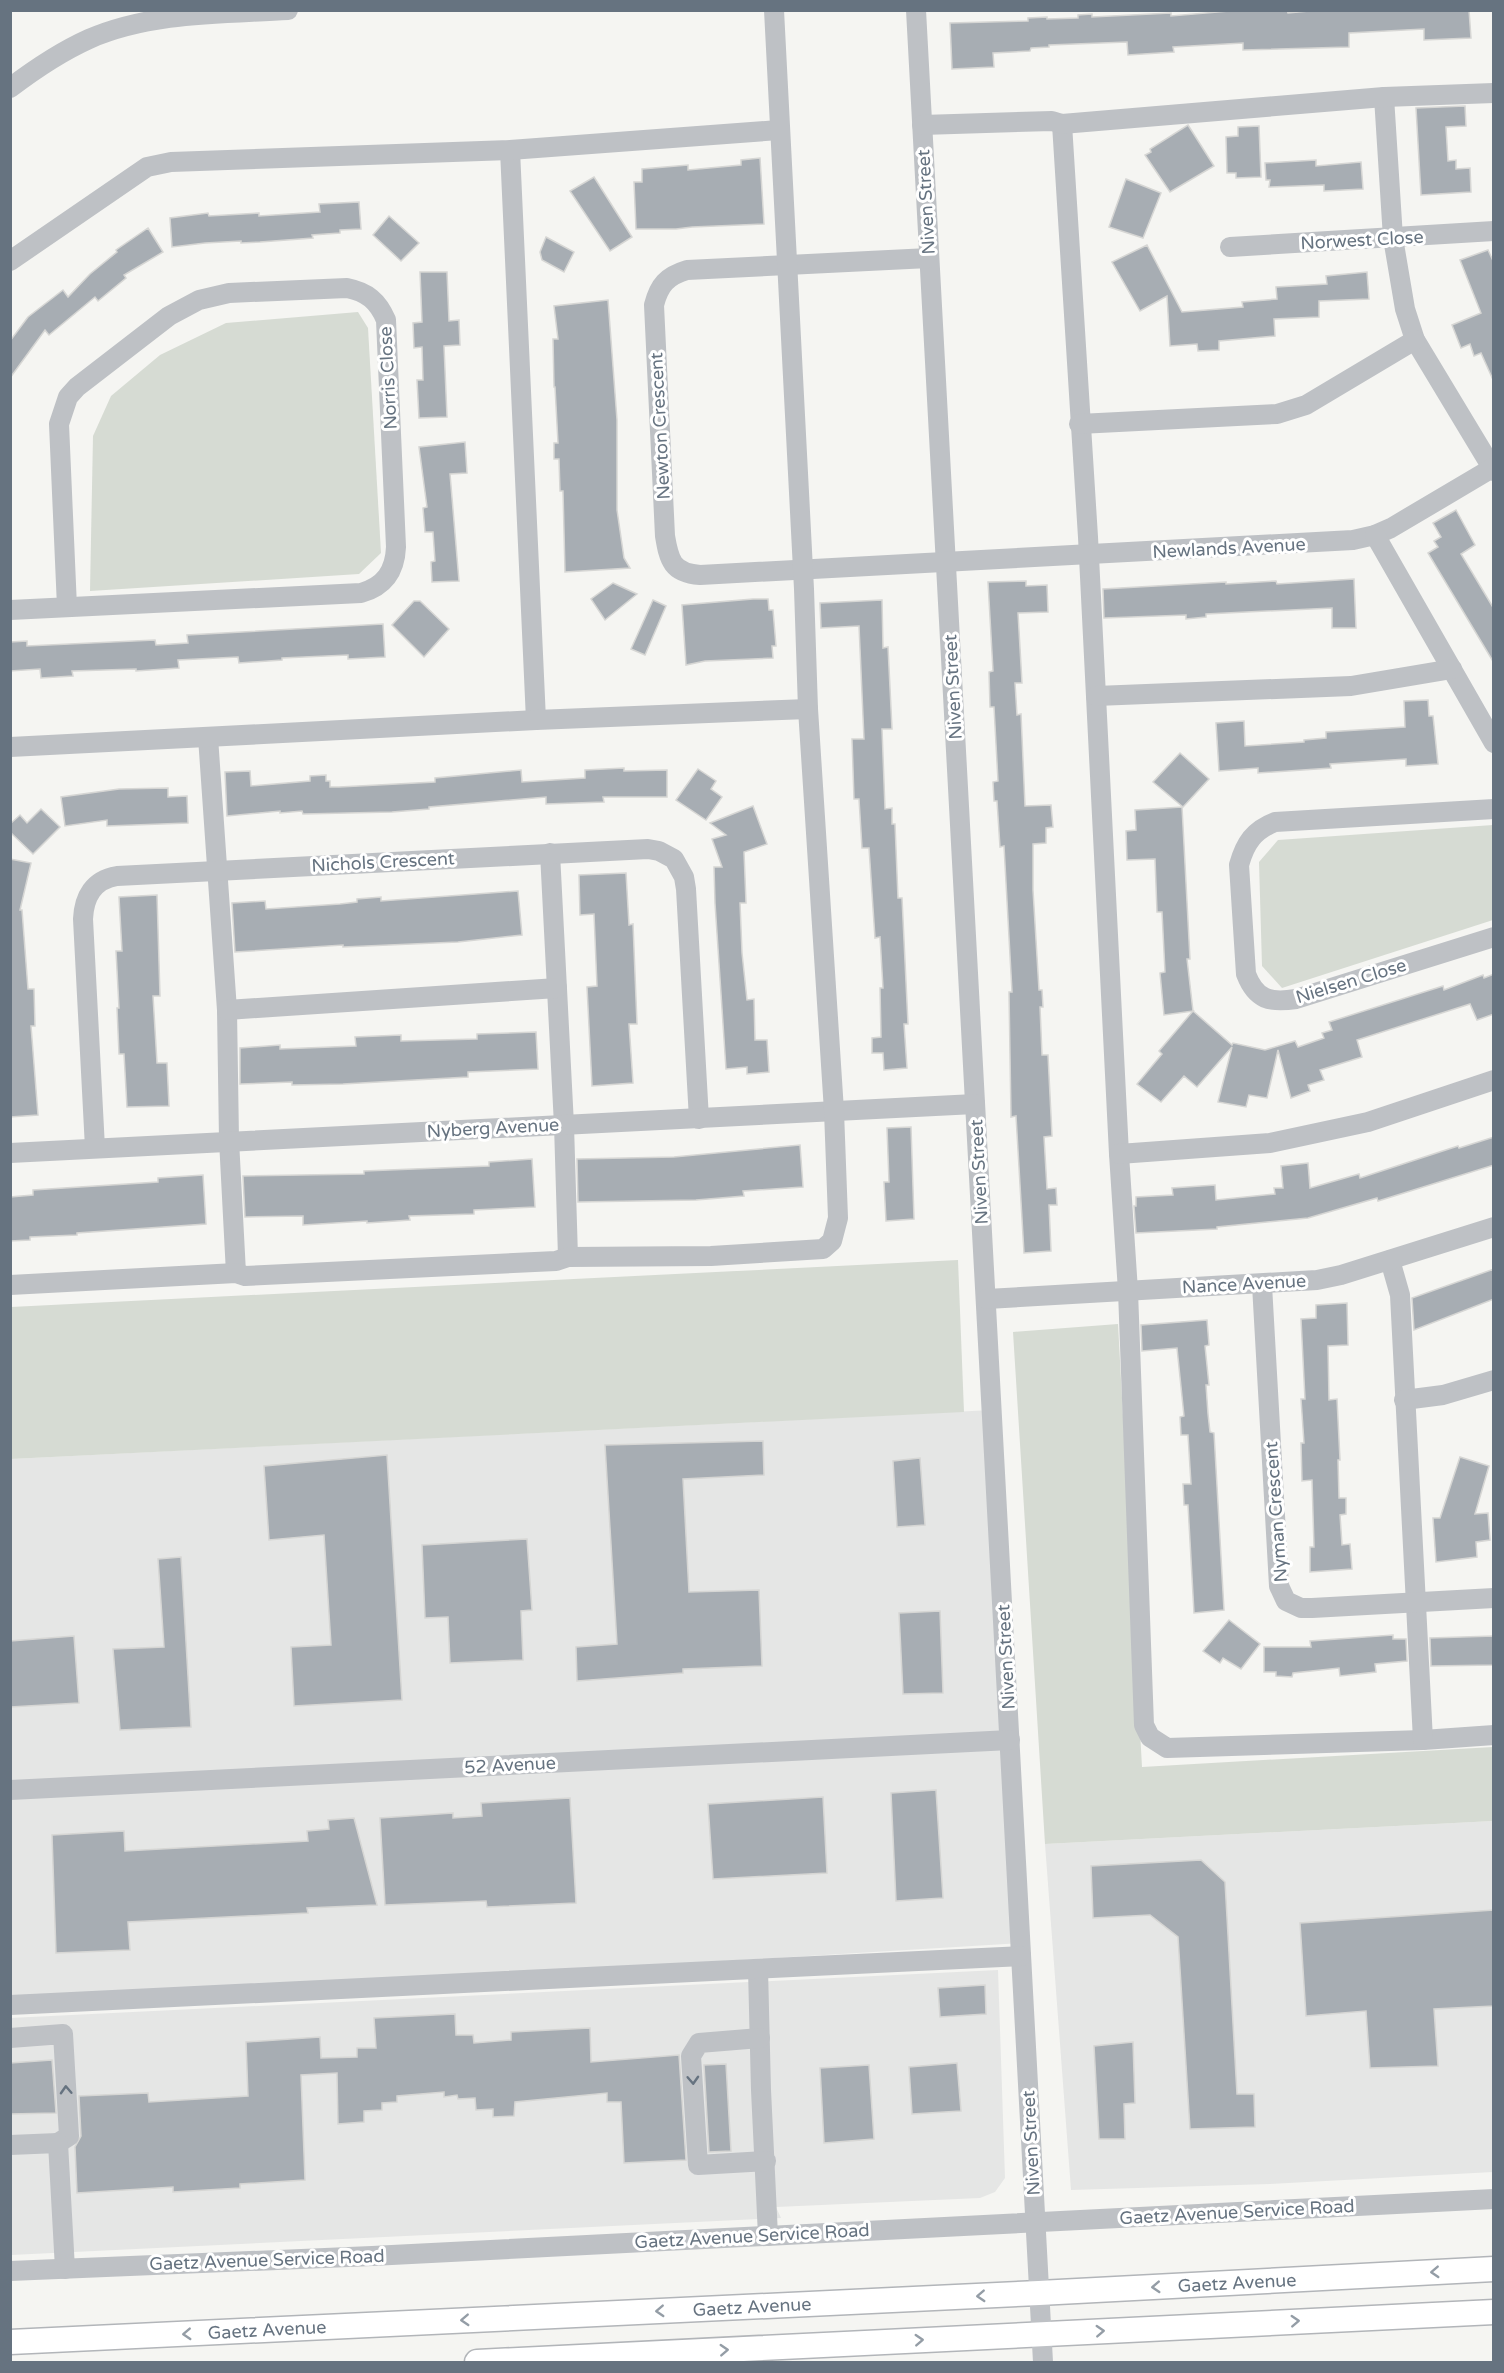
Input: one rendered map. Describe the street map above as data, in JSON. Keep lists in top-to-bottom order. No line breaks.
{"streets":{"main road":["Gaetz Avenue"],"street":["Niven Street","Norwest Close","Norris Close","Newton Crescent","Newlands Avenue","Nichols Crescent","Nielsen Close","Nyberg Avenue","Nance Avenue","Nyman Crescent","52 Avenue","Gaetz Avenue Service Road"]},"crossings":[["Niven Street","Newton Crescent"],["Niven Street","Newlands Avenue"],["Niven Street","Nyberg Avenue"],["Niven Street","Nance Avenue"],["Niven Street","52 Avenue"],["Niven Street","Gaetz Avenue Service Road"],["Niven Street","Gaetz Avenue"],["Newton Crescent","Newlands Avenue"],["Nichols Crescent","Nyberg Avenue"],["Nance Avenue","Nyman Crescent"]]}
